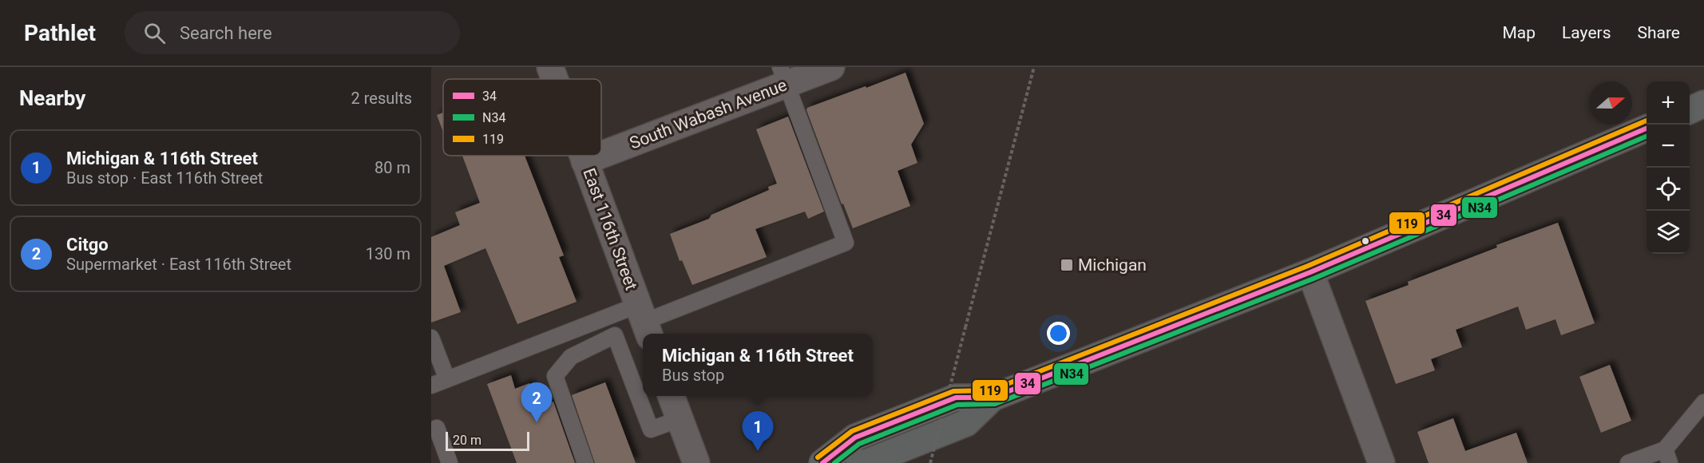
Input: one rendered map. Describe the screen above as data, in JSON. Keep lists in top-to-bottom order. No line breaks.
{"streets":{"street":["South Wabash Avenue","East 116th Street"]},"crossings":[["South Wabash Avenue","East 116th Street"]],"places":{"transit":["Michigan"]},"lines":["transit line 119","transit line 34","transit line N34"],"legend":["34","N34","119"],"scale_bar":"20 m","north":"right","page":{"header":"Pathlet","search":"Search here","nav":["Map","Layers","Share"],"heading":["Nearby","2 results"],"map_buttons":["+","−"],"list":[{"mark":"1","name":"Michigan & 116th Street","note":"Bus stop · East 116th Street","value":"80 m"},{"mark":"2","name":"Citgo","note":"Supermarket · East 116th Street","value":"130 m"}],"popup":["Michigan & 116th Street","Bus stop"],"pins":["2","1"],"scale":"20 m"}}
